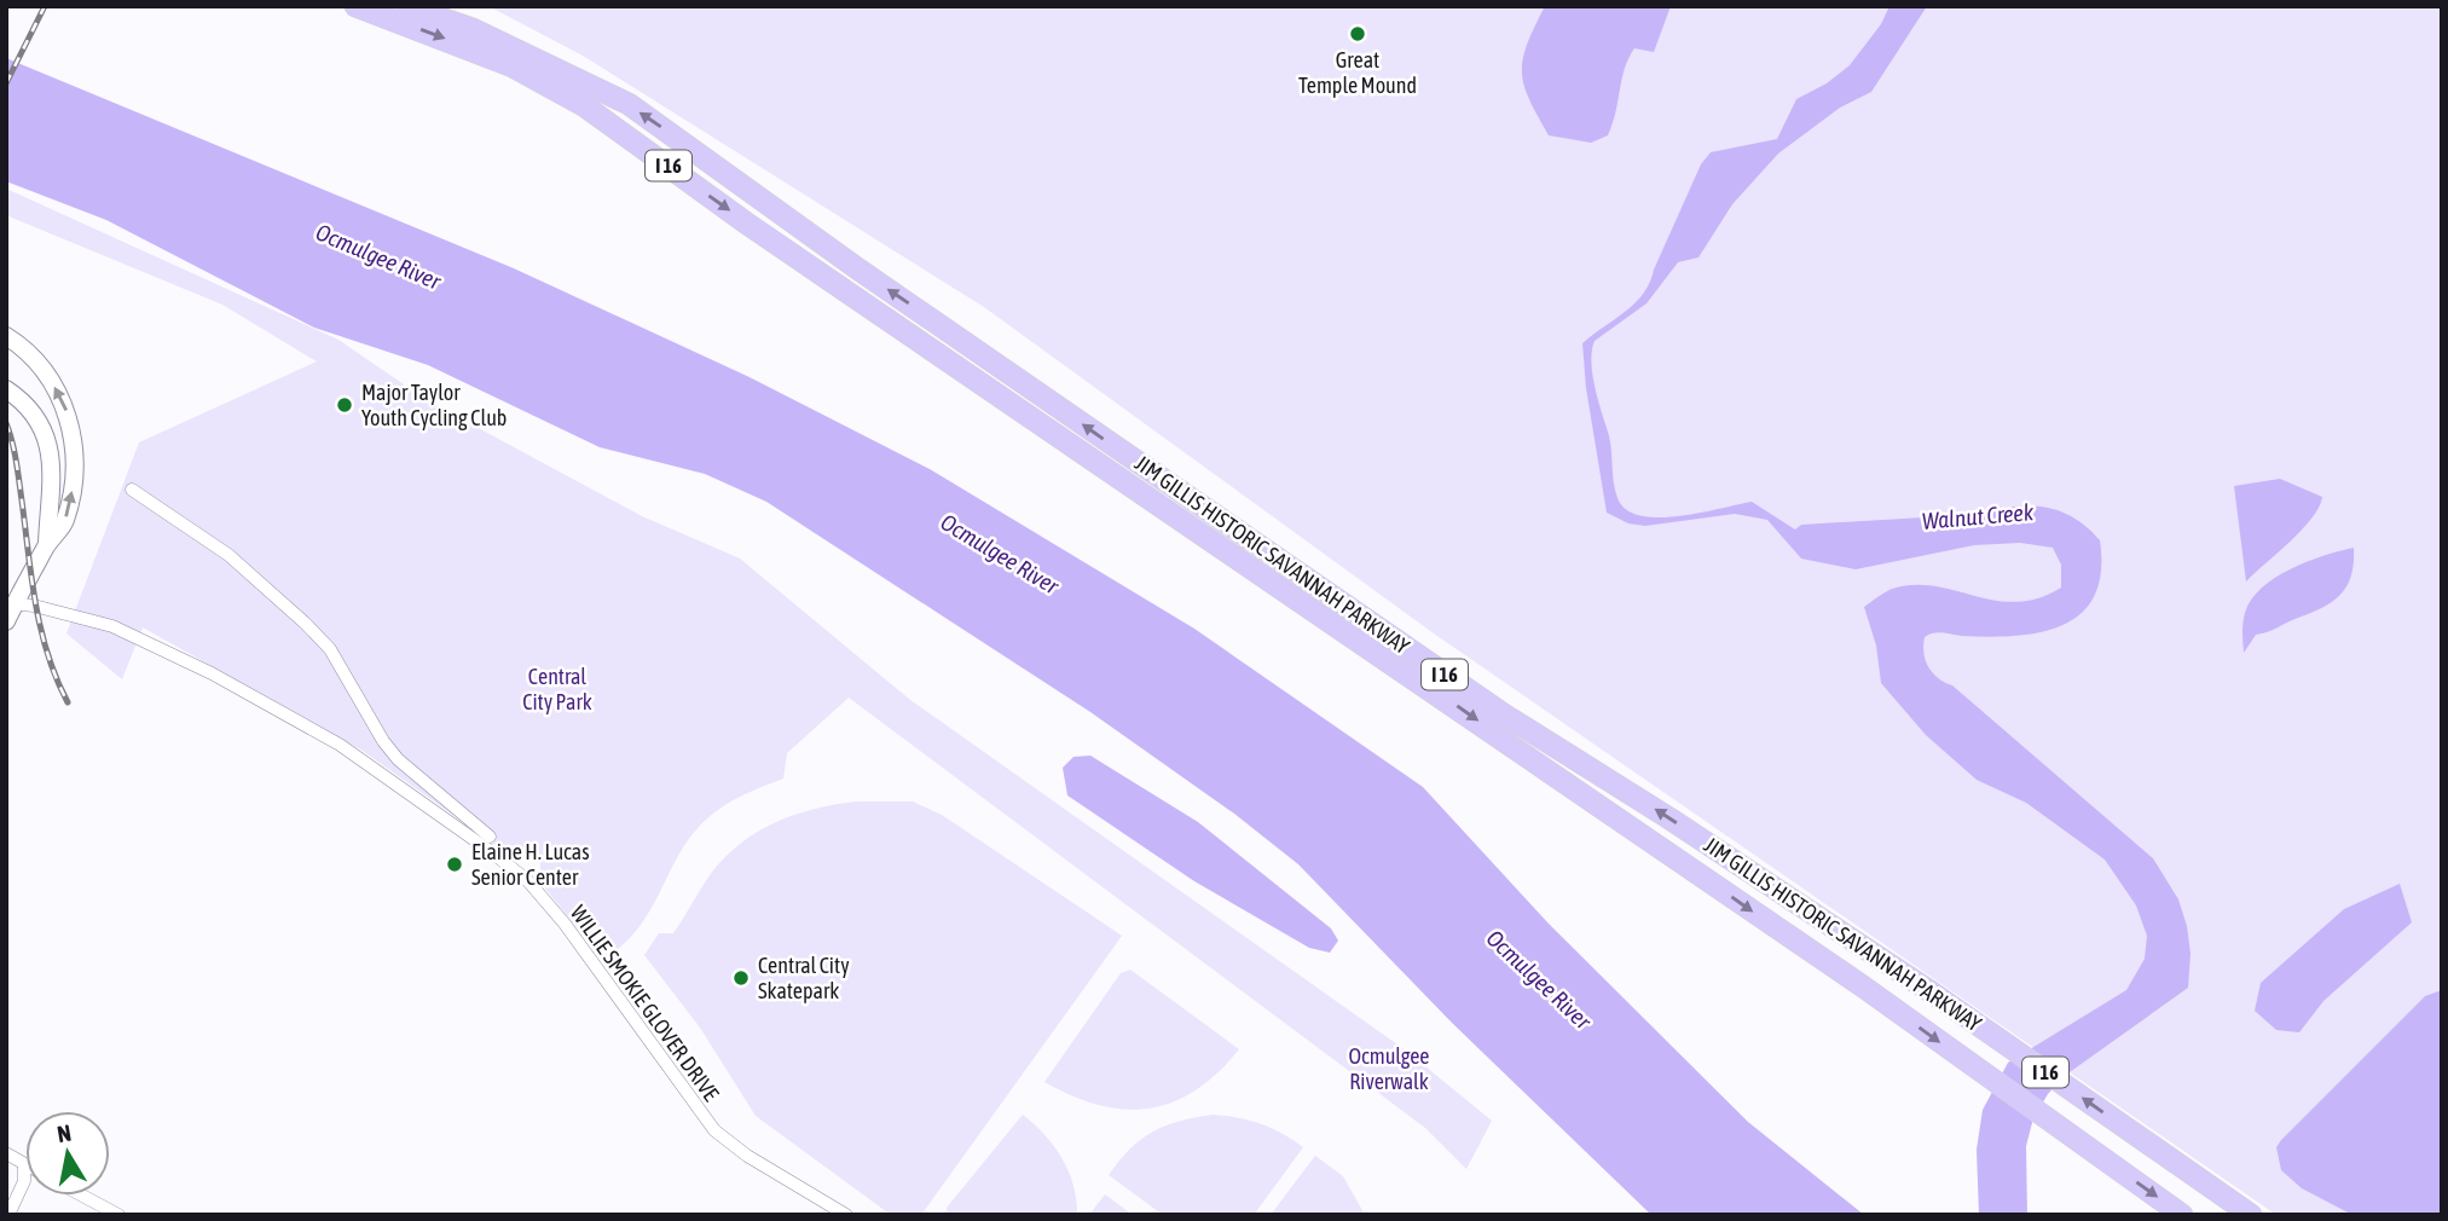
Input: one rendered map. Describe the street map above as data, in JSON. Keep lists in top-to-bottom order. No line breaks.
{"streets":{"highway":["I 16","JIM GILLIS HISTORIC SAVANNAH PARKWAY"],"street":["WILLIE SMOKIE GLOVER DRIVE"]},"water":["Ocmulgee River","Walnut Creek"],"parks":["Central City Park","Ocmulgee Riverwalk"],"places":["Great Temple Mound","Major Taylor Youth Cycling Club","Elaine H. Lucas Senior Center","Central City Skatepark"],"north":"top"}
